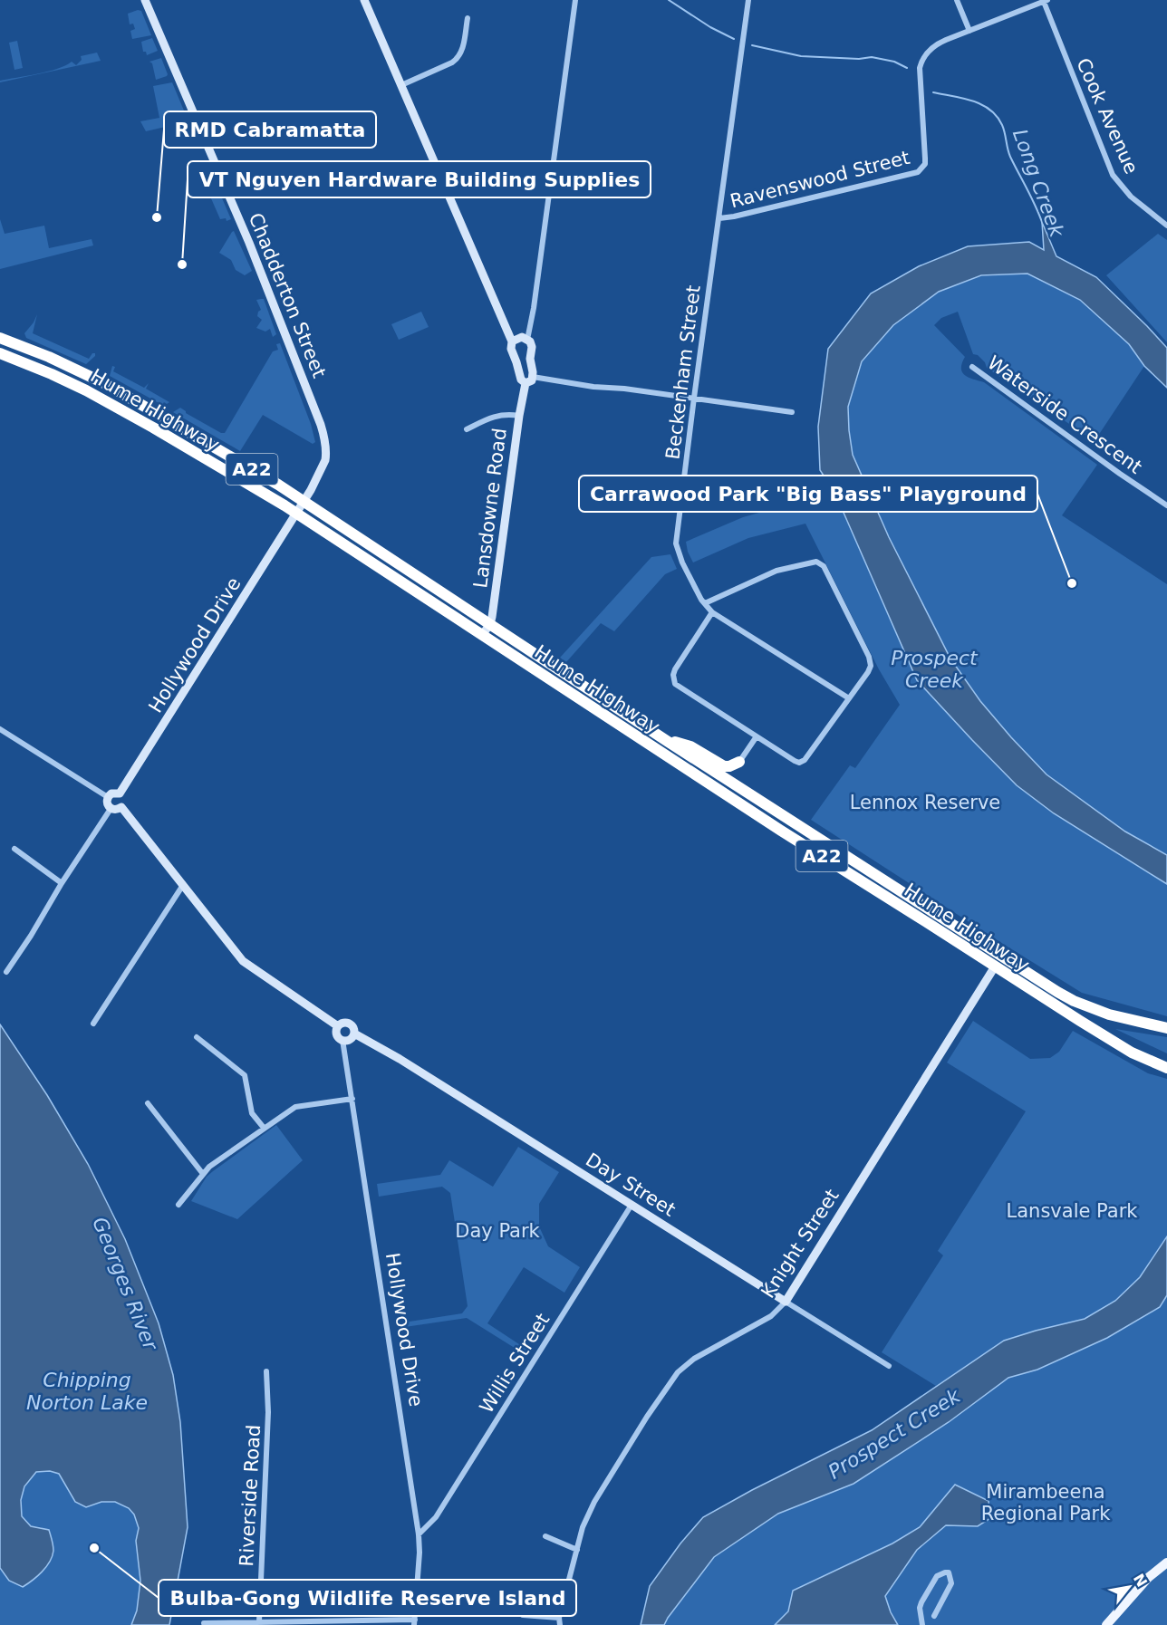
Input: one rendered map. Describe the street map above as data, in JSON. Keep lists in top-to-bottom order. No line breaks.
{"streets":{"highway":["Hume Highway","A22"],"street":["Cook Avenue","Ravenswood Street","Chadderton Street","Beckenham Street","Waterside Crescent","Lansdowne Road","Hollywood Drive","Day Street","Knight Street","Willis Street","Riverside Road"]},"crossings":[["Ravenswood Street","Beckenham Street"],["Chadderton Street","Hume Highway"],["Chadderton Street","Hollywood Drive"],["Hume Highway","Lansdowne Road"],["Hume Highway","Hollywood Drive"],["Hume Highway","Knight Street"],["Hollywood Drive","Day Street"],["Hollywood Drive","Willis Street"],["Day Street","Knight Street"],["Day Street","Willis Street"]],"water":["Long Creek","Prospect Creek","Georges River","Chipping Norton Lake"],"parks":["Lennox Reserve","Lansvale Park","Day Park","Mirambeena Regional Park"],"places":["RMD Cabramatta","VT Nguyen Hardware Building Supplies","Carrawood Park \"Big Bass\" Playground","Bulba-Gong Wildlife Reserve Island"],"north":"top right"}
